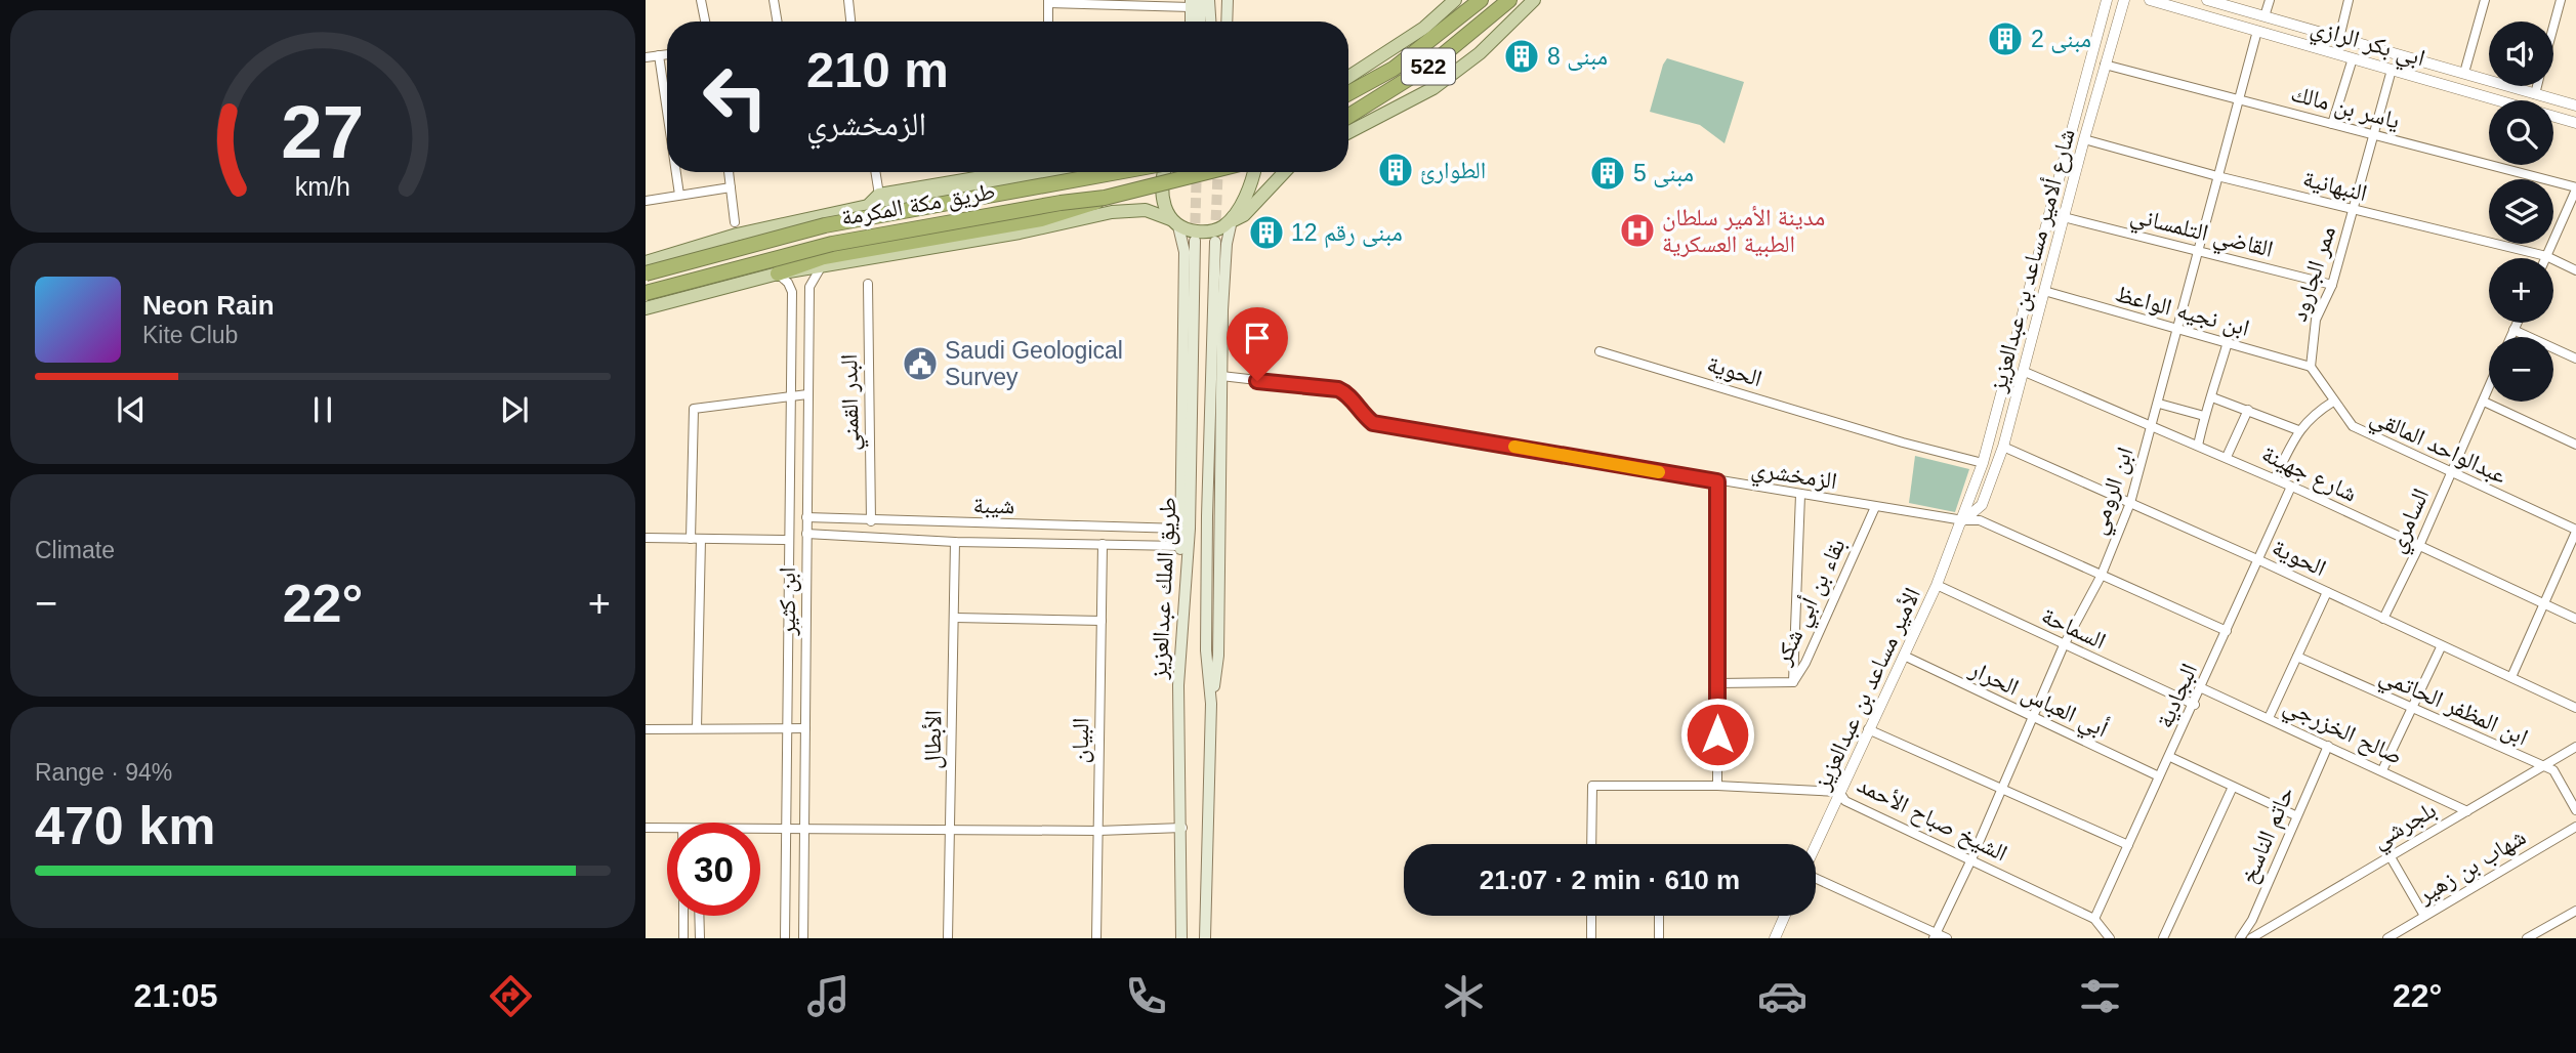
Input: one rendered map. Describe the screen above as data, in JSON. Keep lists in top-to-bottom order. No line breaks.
{"streets":{"highway":["522","طريق مكة المكرمة"],"main road":["طريق الملك عبدالعزيز"],"street":["ابي بكر الرازي","ياسر بن مالك","النبهانية","القاضي التلمساني","شارع ألامير مساعد بن عبدالعزيز","ممر الجارود","ابن نجيه الواعظ","الحوية","البدر القمني","عبدالواحد المالقي","شارع جهينة","الزمخشري","ابن الرومي","شيبة","السامري","ابن كثير","بقاء بن أبي شكر","السماحة","الأمير مساعد بن عبدالعزيز","البجادية","أبي العباس الحرار","ابن المظفر الحاتمي","صالح الخزرجي","الأبطال","البيان","الشيخ صباح الأحمد","بلجرشي","حاتم الناسخ","شهاب بن زهير"]},"crossings":[["ابي بكر الرازي","ممر الجارود"],["ابي بكر الرازي","ابن الرومي"],["ياسر بن مالك","شارع ألامير مساعد بن عبدالعزيز"],["ياسر بن مالك","ممر الجارود"],["ياسر بن مالك","ابن الرومي"],["النبهانية","شارع ألامير مساعد بن عبدالعزيز"],["النبهانية","ممر الجارود"],["النبهانية","ابن الرومي"],["القاضي التلمساني","شارع ألامير مساعد بن عبدالعزيز"],["القاضي التلمساني","ممر الجارود"],["القاضي التلمساني","ابن الرومي"],["شارع ألامير مساعد بن عبدالعزيز","ابن نجيه الواعظ"],["شارع ألامير مساعد بن عبدالعزيز","الحوية"],["شارع ألامير مساعد بن عبدالعزيز","شارع جهينة"],["شارع ألامير مساعد بن عبدالعزيز","الزمخشري"],["شارع ألامير مساعد بن عبدالعزيز","الأمير مساعد بن عبدالعزيز"],["ممر الجارود","ابن نجيه الواعظ"],["ممر الجارود","عبدالواحد المالقي"],["ابن نجيه الواعظ","عبدالواحد المالقي"],["ابن نجيه الواعظ","ابن الرومي"],["الحوية","ابن الرومي"],["الحوية","السامري"],["الحوية","الأمير مساعد بن عبدالعزيز"],["الحوية","البجادية"],["البدر القمني","شيبة"],["عبدالواحد المالقي","السامري"],["شارع جهينة","ابن الرومي"],["شارع جهينة","السامري"],["شارع جهينة","البجادية"],["الزمخشري","ابن الرومي"],["الزمخشري","بقاء بن أبي شكر"],["الزمخشري","الأمير مساعد بن عبدالعزيز"],["الزمخشري","البجادية"],["ابن الرومي","السماحة"],["ابن الرومي","أبي العباس الحرار"],["ابن الرومي","الشيخ صباح الأحمد"],["شيبة","ابن كثير"],["شيبة","الأبطال"],["شيبة","البيان"],["السماحة","الأمير مساعد بن عبدالعزيز"],["السماحة","البجادية"],["الأمير مساعد بن عبدالعزيز","أبي العباس الحرار"],["الأمير مساعد بن عبدالعزيز","الشيخ صباح الأحمد"],["البجادية","أبي العباس الحرار"],["البجادية","صالح الخزرجي"],["البجادية","الشيخ صباح الأحمد"],["ابن المظفر الحاتمي","بلجرشي"],["صالح الخزرجي","بلجرشي"],["صالح الخزرجي","حاتم الناسخ"]],"places":{"building":["مبنى 2","مبنى 8","الطوارئ","مبنى 5","مبنى رقم 12"],"hospital":["مدينة الأمير سلطان الطبية العسكرية"],"public building":["Saudi Geological Survey"]},"page":{"map_buttons":["+","−"],"turn":["210 m","الزمخشري"],"song":["Neon Rain","Kite Club"],"tile":["Climate",["Range · 94%","470 km"]],"heat":["−","22°","+"],"limit":"30","trip":"21:07 · 2 min · 610 m","tabs":["21:05","22°"],"gauge":["27","km/h"]}}
